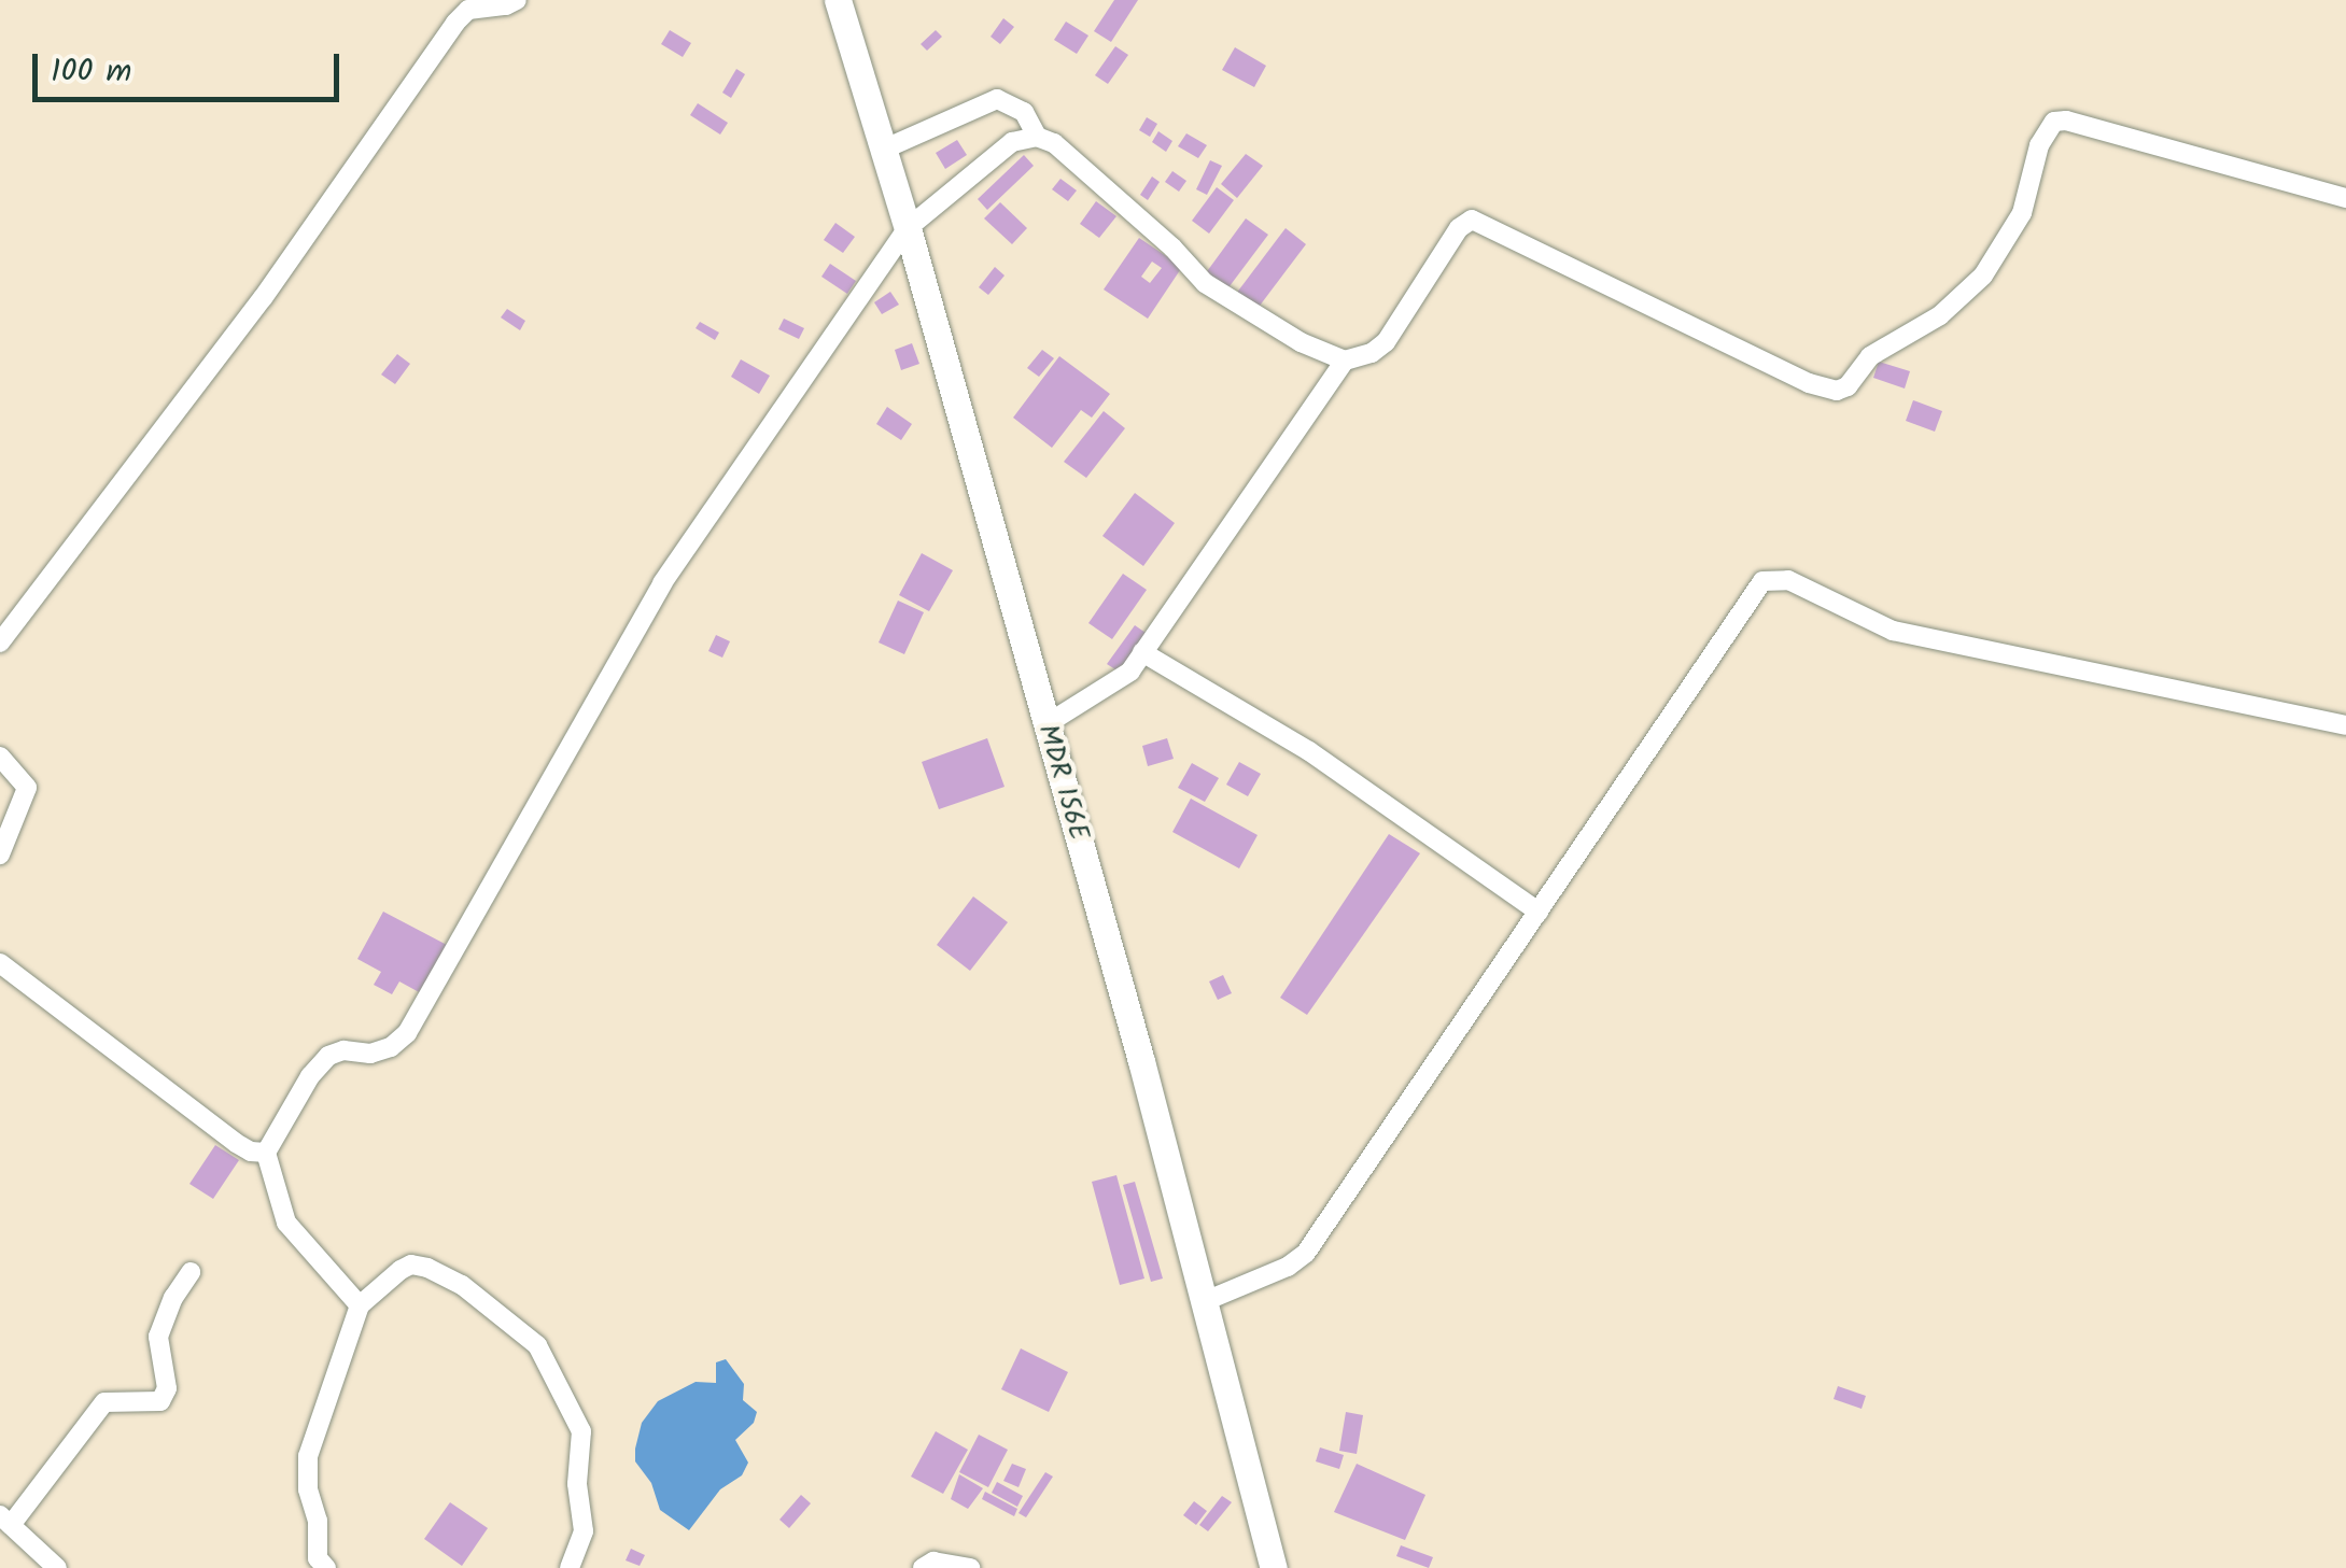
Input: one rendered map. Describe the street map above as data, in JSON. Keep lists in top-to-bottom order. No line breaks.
{"streets":{"main road":["MDR 156E"]},"scale_bar":"100 m"}
